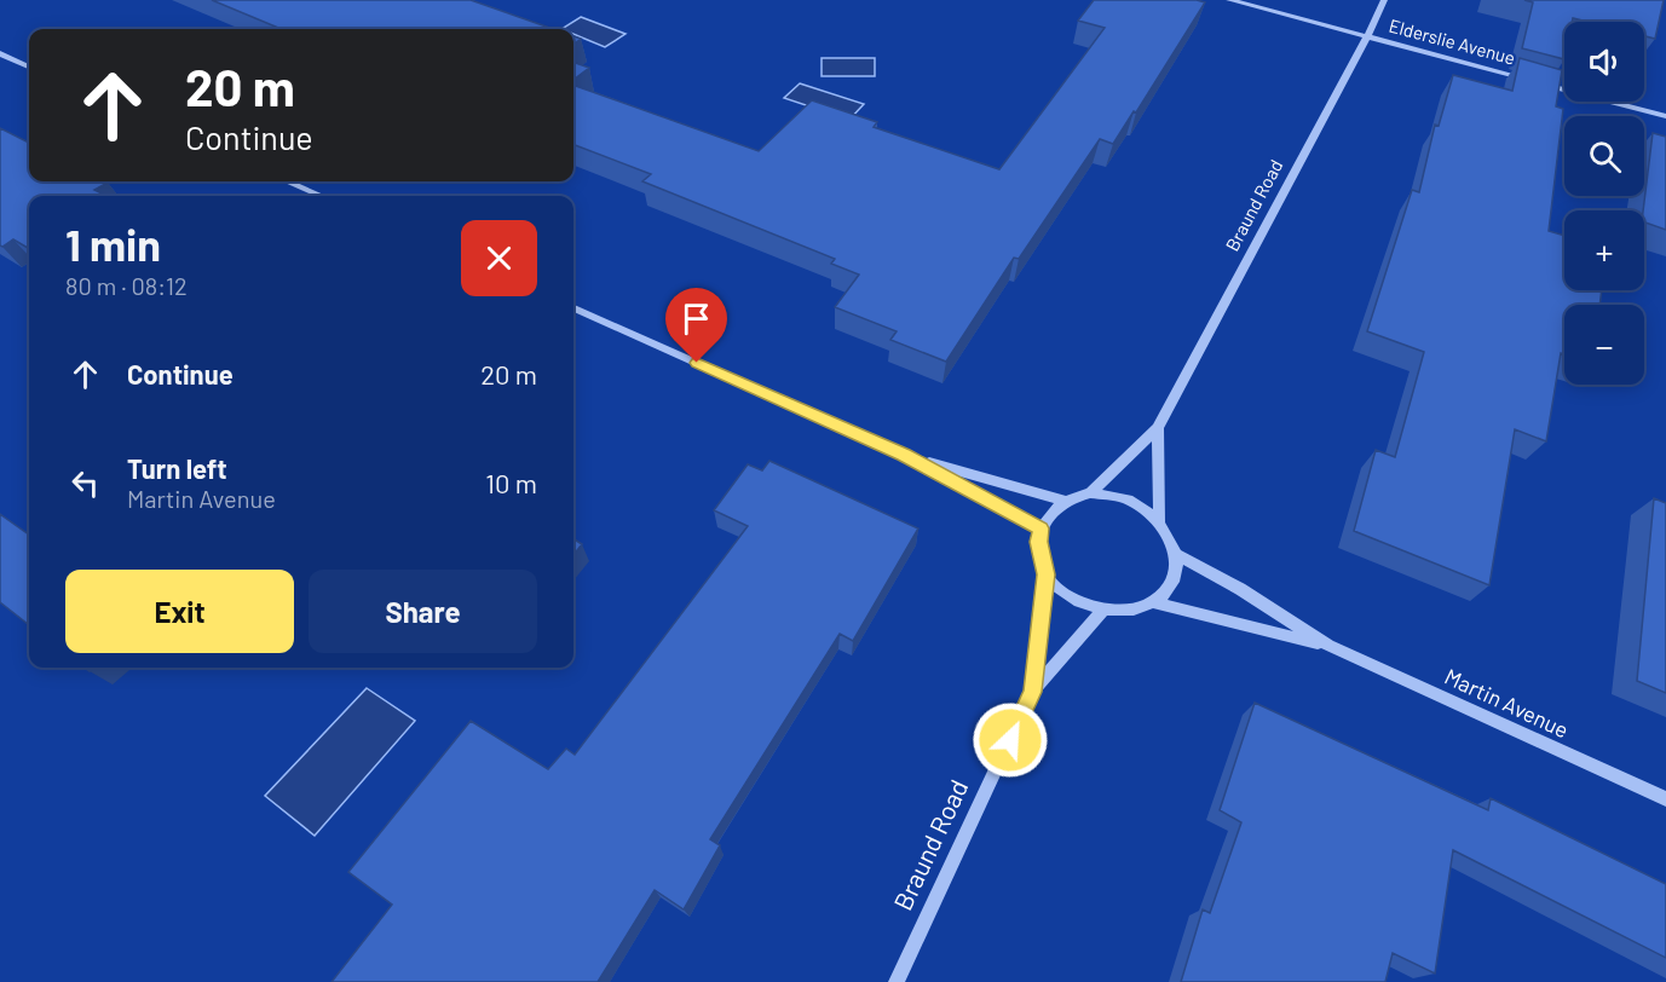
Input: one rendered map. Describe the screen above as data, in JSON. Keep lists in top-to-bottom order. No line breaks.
{"streets":{"street":["Elderslie Avenue","Braund Road","Martin Avenue"]},"crossings":[["Elderslie Avenue","Braund Road"],["Braund Road","Martin Avenue"]],"page":{"map_buttons":["+","−"],"turn":["20 m","Continue"],"heading":["1 min","80 m · 08:12"],"list":[{"name":"Continue","value":"20 m"},{"name":"Turn left","note":"Martin Avenue","value":"10 m"}],"buttons":["Exit","Share"]}}
